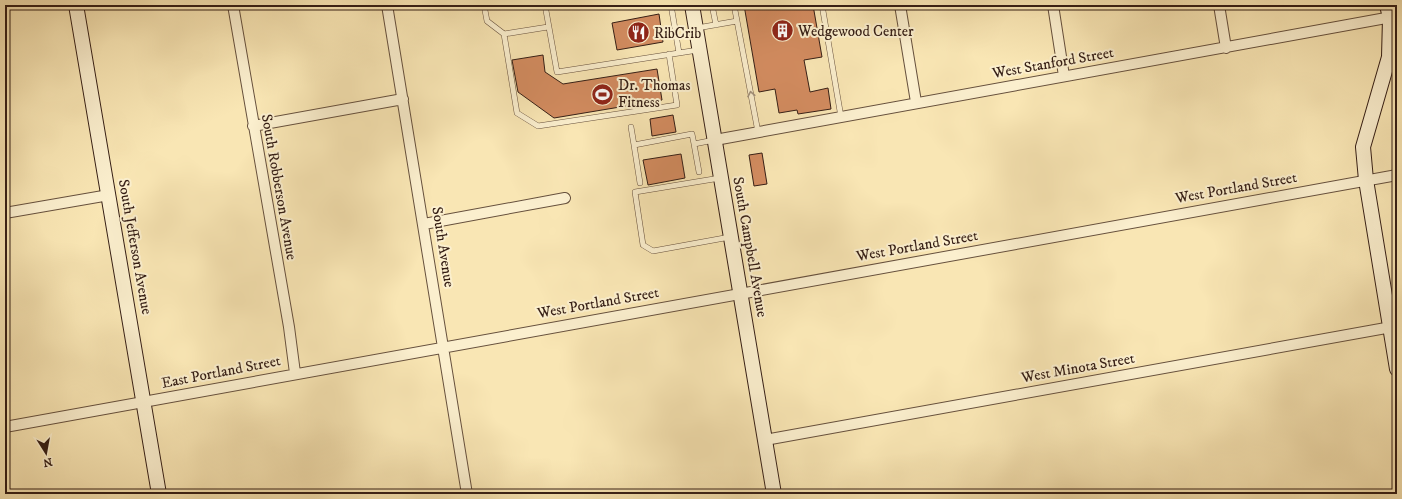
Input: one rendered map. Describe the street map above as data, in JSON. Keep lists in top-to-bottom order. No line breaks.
{"streets":{"main road":["South Jefferson Avenue","South Campbell Avenue"],"street":["West Stanford Street","South Robberson Avenue","West Portland Street","South Avenue","West Minota Street","East Portland Street"]},"crossings":[["West Stanford Street","South Campbell Avenue"],["South Robberson Avenue","East Portland Street"],["West Portland Street","South Avenue"],["West Portland Street","South Campbell Avenue"],["West Portland Street","East Portland Street"],["South Jefferson Avenue","East Portland Street"],["South Avenue","East Portland Street"],["South Campbell Avenue","West Minota Street"]],"places":{"building":["Wedgewood Center"],"restaurant":["RibCrib"],"sports":["Dr. Thomas Fitness"]},"north":"bottom"}
